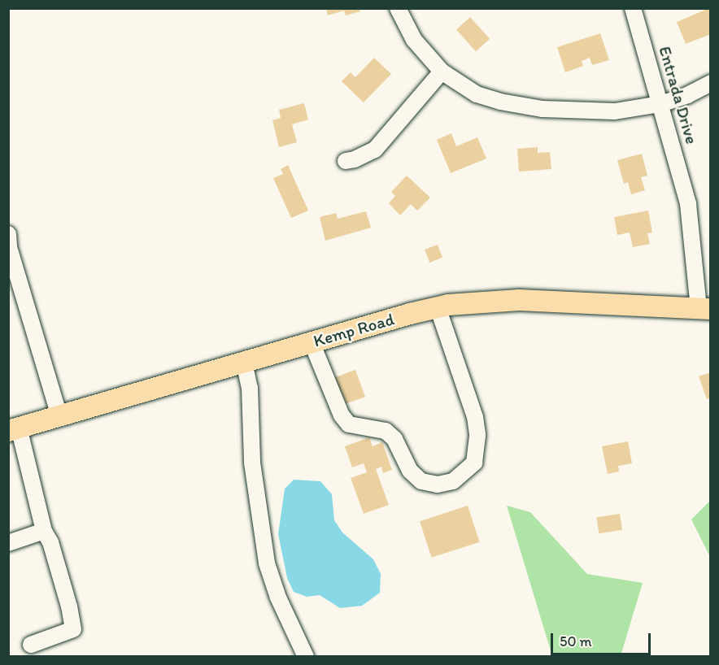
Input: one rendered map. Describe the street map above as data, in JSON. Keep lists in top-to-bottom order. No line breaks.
{"streets":{"main road":["Kemp Road"],"street":["Entrada Drive"]},"crossings":[["Entrada Drive","Kemp Road"]],"scale_bar":"50 m"}
